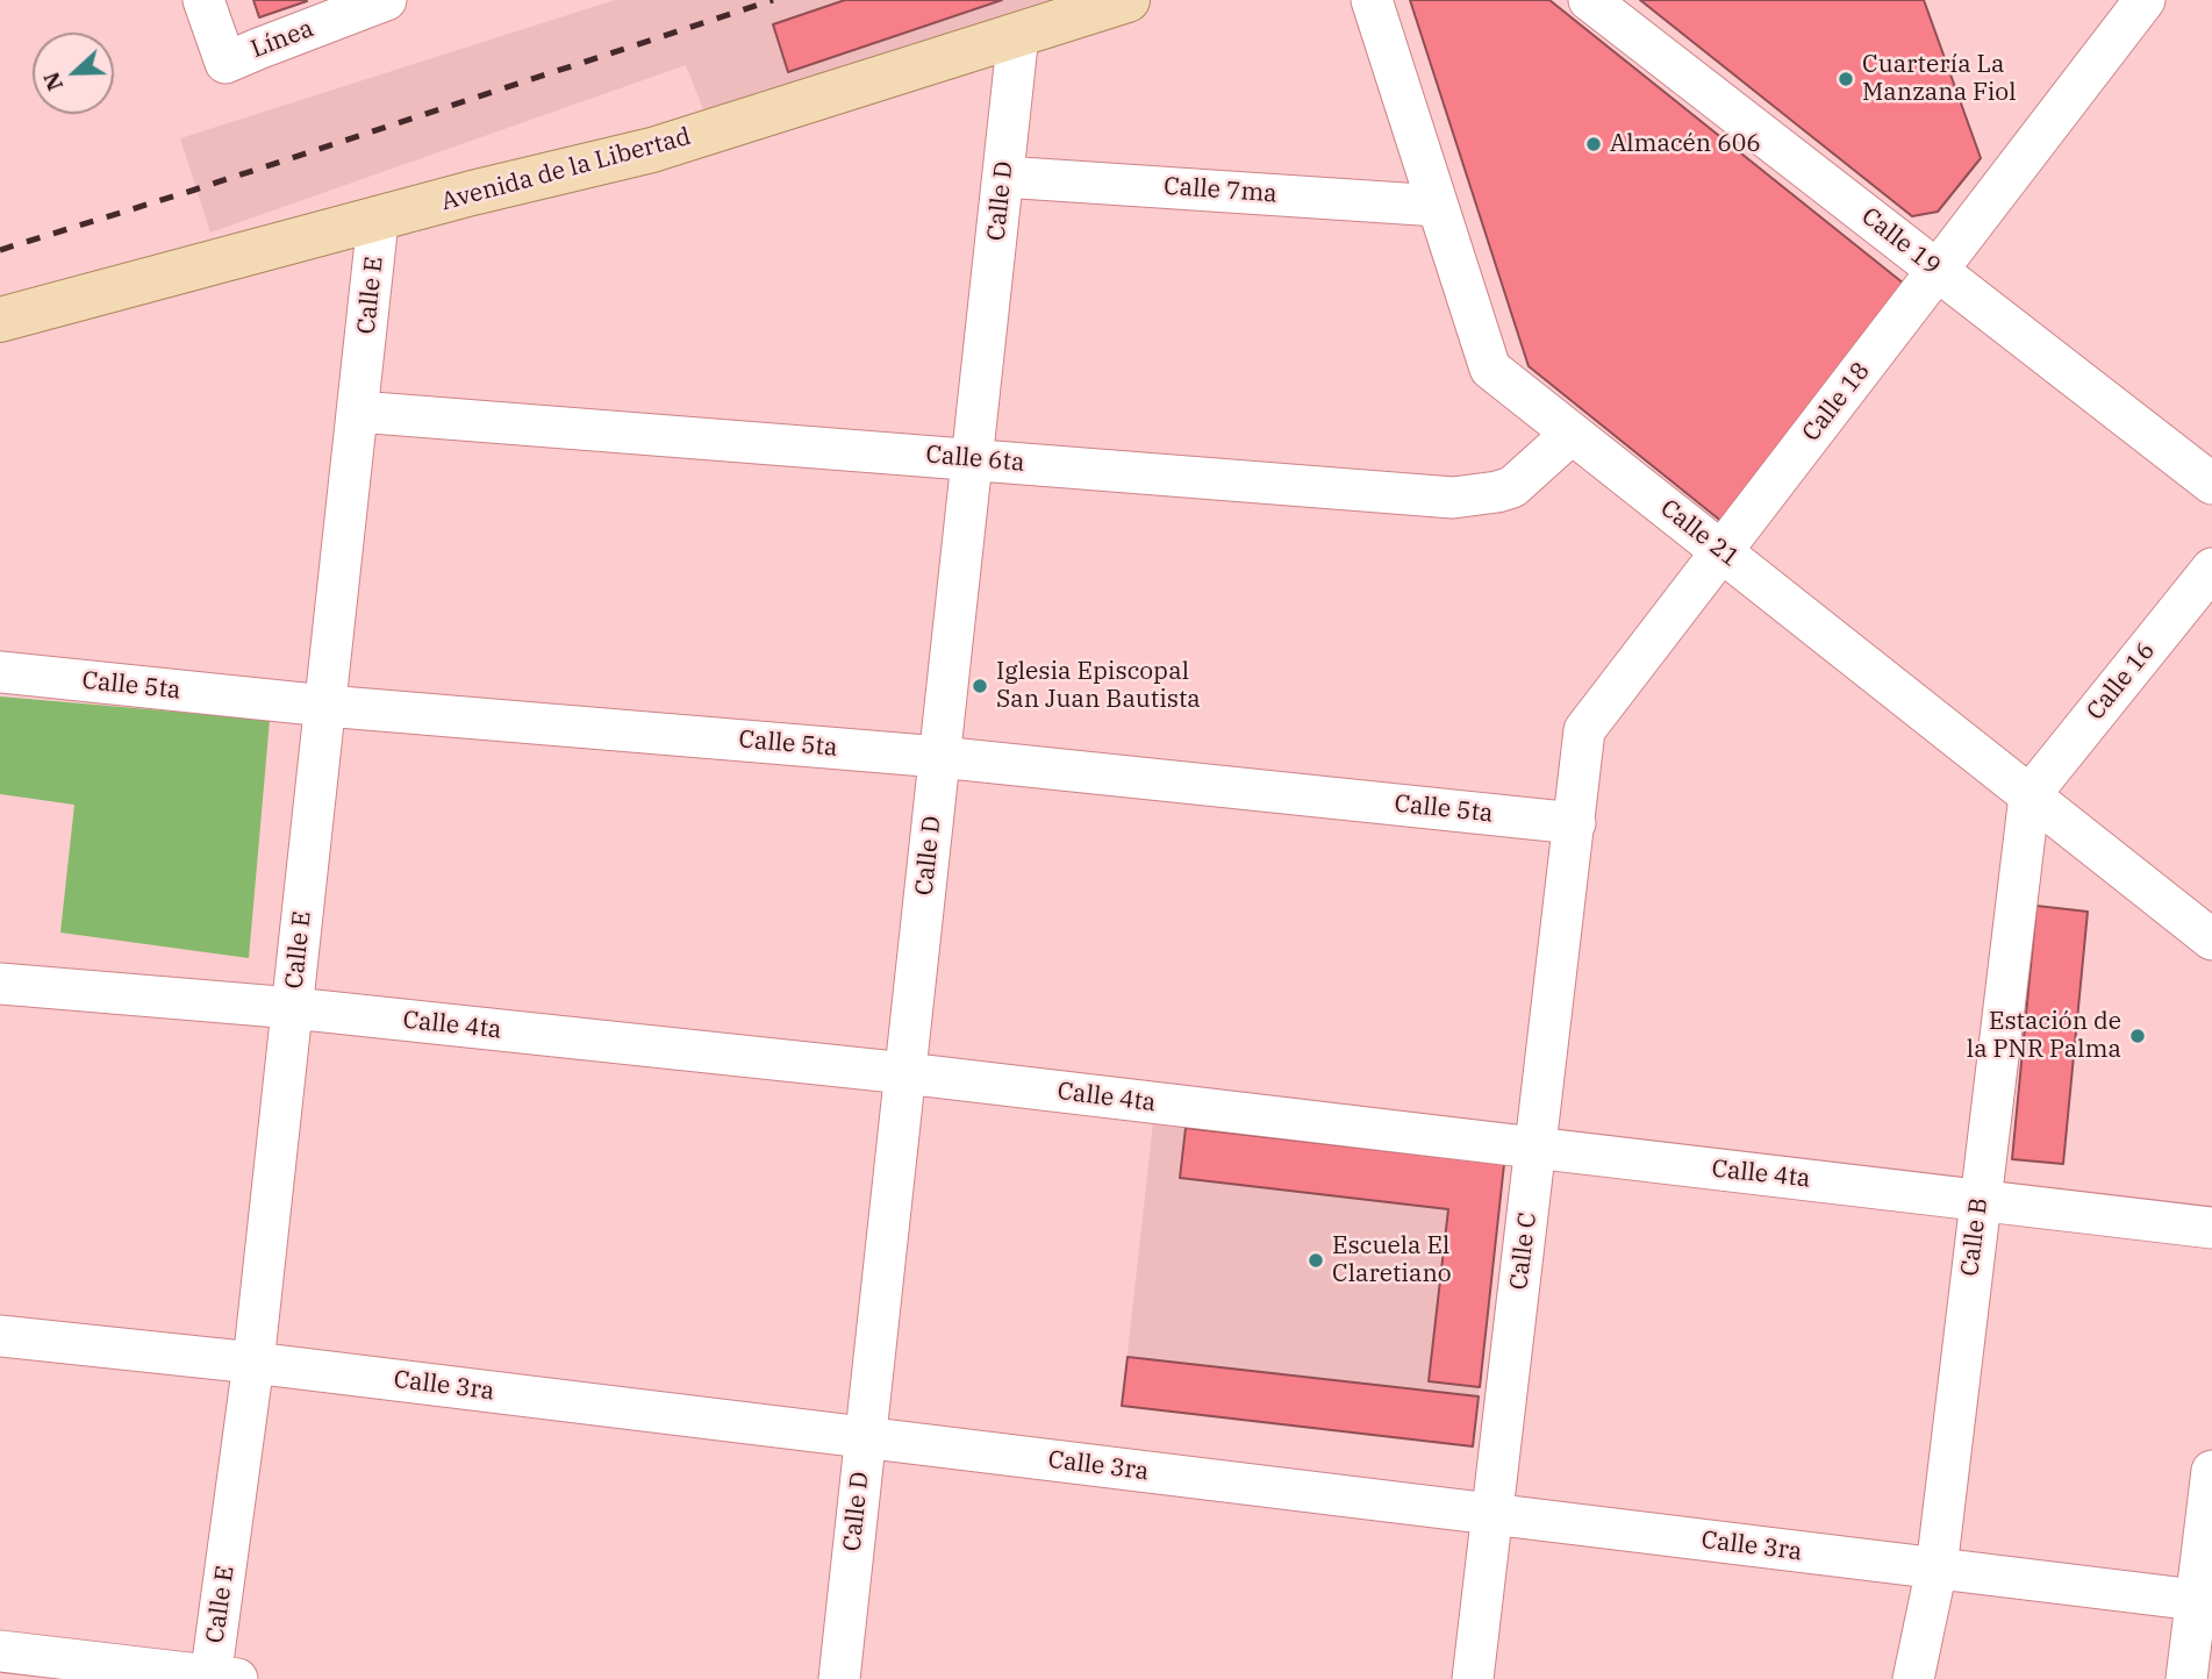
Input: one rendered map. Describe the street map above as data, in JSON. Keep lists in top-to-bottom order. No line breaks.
{"streets":{"main road":["Avenida de la Libertad"],"street":["Línea","Calle 7ma","Calle D","Calle 19","Calle E","Calle 18","Calle 6ta","Calle 21","Calle 16","Calle 5ta","Calle 4ta","Calle B","Calle C","Calle 3ra"]},"crossings":[["Avenida de la Libertad","Calle D"],["Avenida de la Libertad","Calle E"],["Calle 7ma","Calle D"],["Calle 7ma","Calle 21"],["Calle D","Calle 6ta"],["Calle D","Calle 5ta"],["Calle D","Calle 4ta"],["Calle D","Calle 3ra"],["Calle 19","Calle 18"],["Calle E","Calle 6ta"],["Calle E","Calle 5ta"],["Calle E","Calle 4ta"],["Calle E","Calle 3ra"],["Calle 18","Calle 21"],["Calle 18","Calle 5ta"],["Calle 18","Calle C"],["Calle 6ta","Calle 21"],["Calle 21","Calle 16"],["Calle 21","Calle B"],["Calle 16","Calle B"],["Calle 5ta","Calle C"],["Calle 4ta","Calle B"],["Calle 4ta","Calle C"],["Calle B","Calle 3ra"],["Calle C","Calle 3ra"]],"places":["Cuartería La Manzana Fiol","Almacén 606","Iglesia Episcopal San Juan Bautista","Estación de la PNR Palma","Escuela El Claretiano"],"north":"left"}
